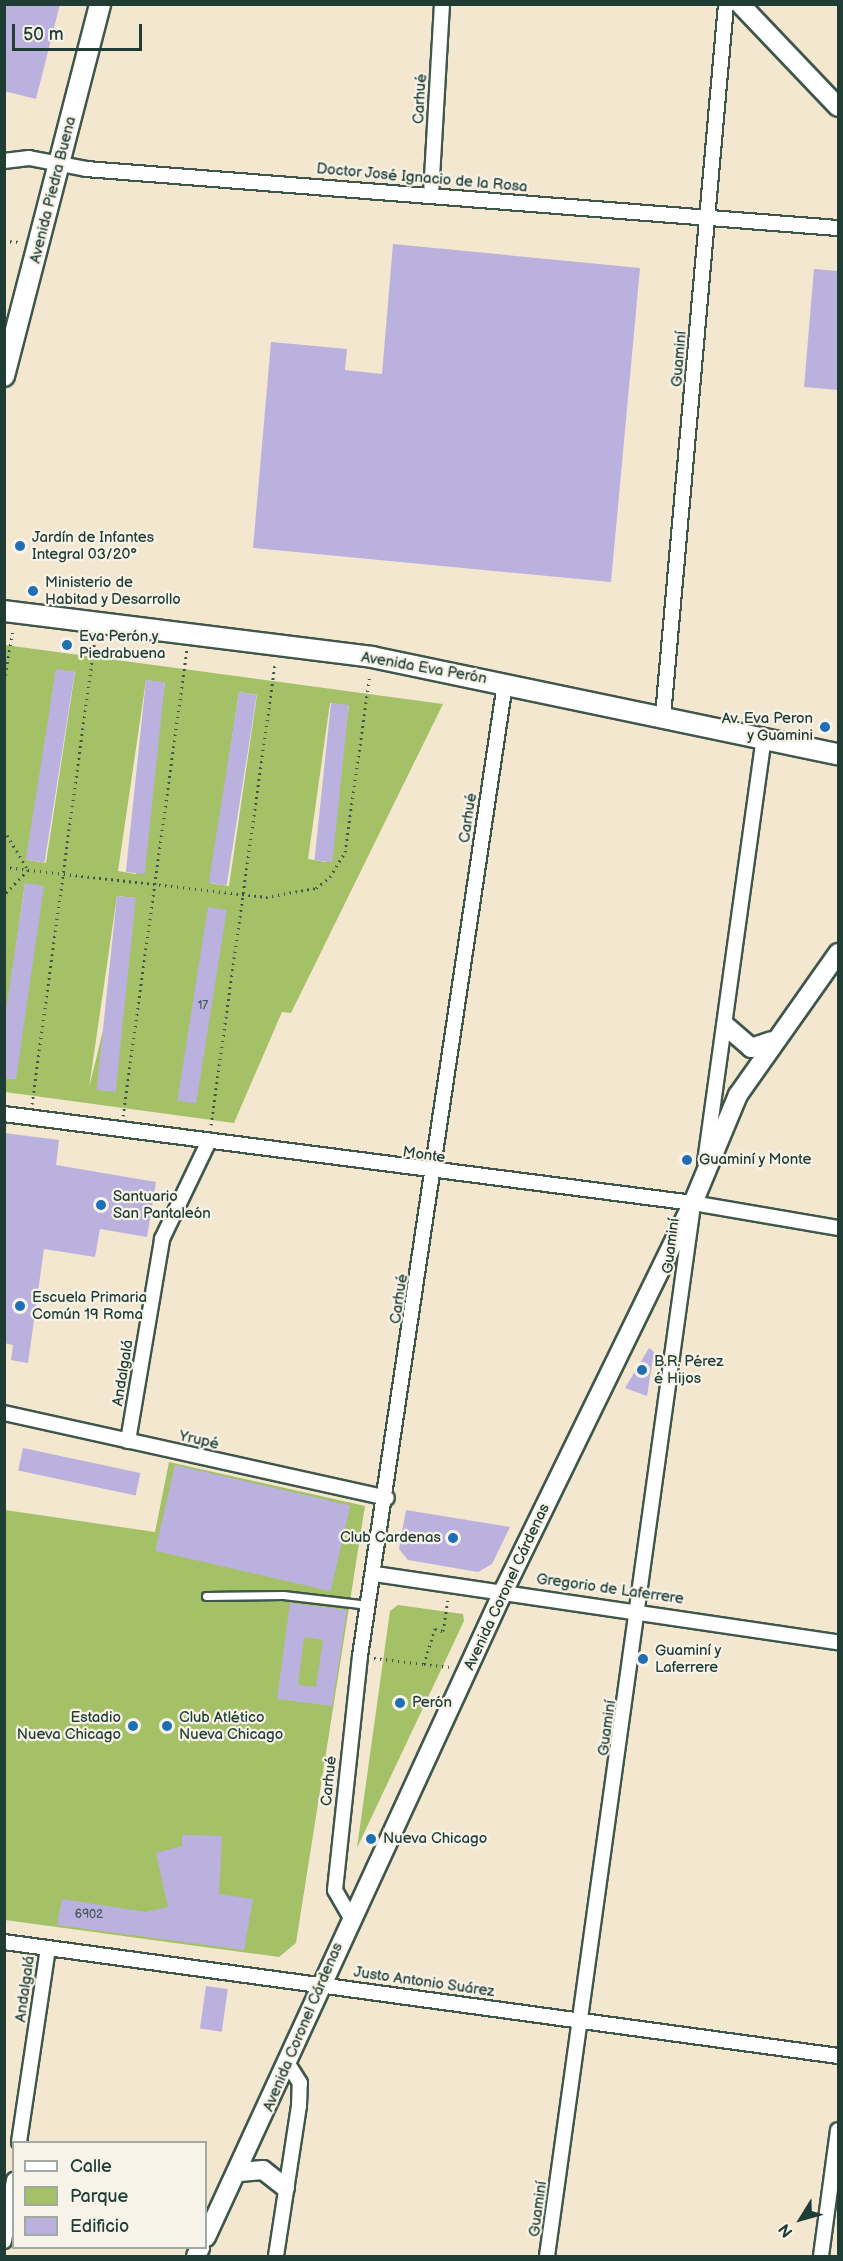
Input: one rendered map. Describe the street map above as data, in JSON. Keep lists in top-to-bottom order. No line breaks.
{"streets":{"main road":["Avenida Piedra Buena","Avenida Eva Perón"],"street":["Carhué","Doctor José Ignacio de la Rosa","Guaminí","Monte","Andalgalá","Yrupé","Avenida Coronel Cárdenas","Gregorio de Laferrere","Justo Antonio Suárez"]},"crossings":[["Carhué","Doctor José Ignacio de la Rosa"],["Carhué","Avenida Eva Perón"],["Carhué","Monte"],["Carhué","Yrupé"],["Carhué","Avenida Coronel Cárdenas"],["Carhué","Gregorio de Laferrere"],["Doctor José Ignacio de la Rosa","Avenida Piedra Buena"],["Doctor José Ignacio de la Rosa","Guaminí"],["Guaminí","Avenida Eva Perón"],["Guaminí","Monte"],["Guaminí","Avenida Coronel Cárdenas"],["Guaminí","Gregorio de Laferrere"],["Guaminí","Justo Antonio Suárez"],["Monte","Andalgalá"],["Monte","Avenida Coronel Cárdenas"],["Andalgalá","Yrupé"],["Andalgalá","Justo Antonio Suárez"],["Avenida Coronel Cárdenas","Gregorio de Laferrere"],["Avenida Coronel Cárdenas","Justo Antonio Suárez"]],"places":["Jardín de Infantes Integral 03/20°","Ministerio de Habitad y Desarrollo","Eva Perón y Piedrabuena","Av. Eva Peron y Guamini","Guaminí y Monte","Santuario San Pantaleón","Escuela Primaria Común 19 Roma","B.R. Pérez é Hijos","Club Cardenas","Guaminí y Laferrere","Perón","Estadio Nueva Chicago","Club Atlético Nueva Chicago","Nueva Chicago"],"house_numbers":["17","6902"],"legend":["Calle","Parque","Edificio"],"scale_bar":"50 m","north":"bottom left"}
